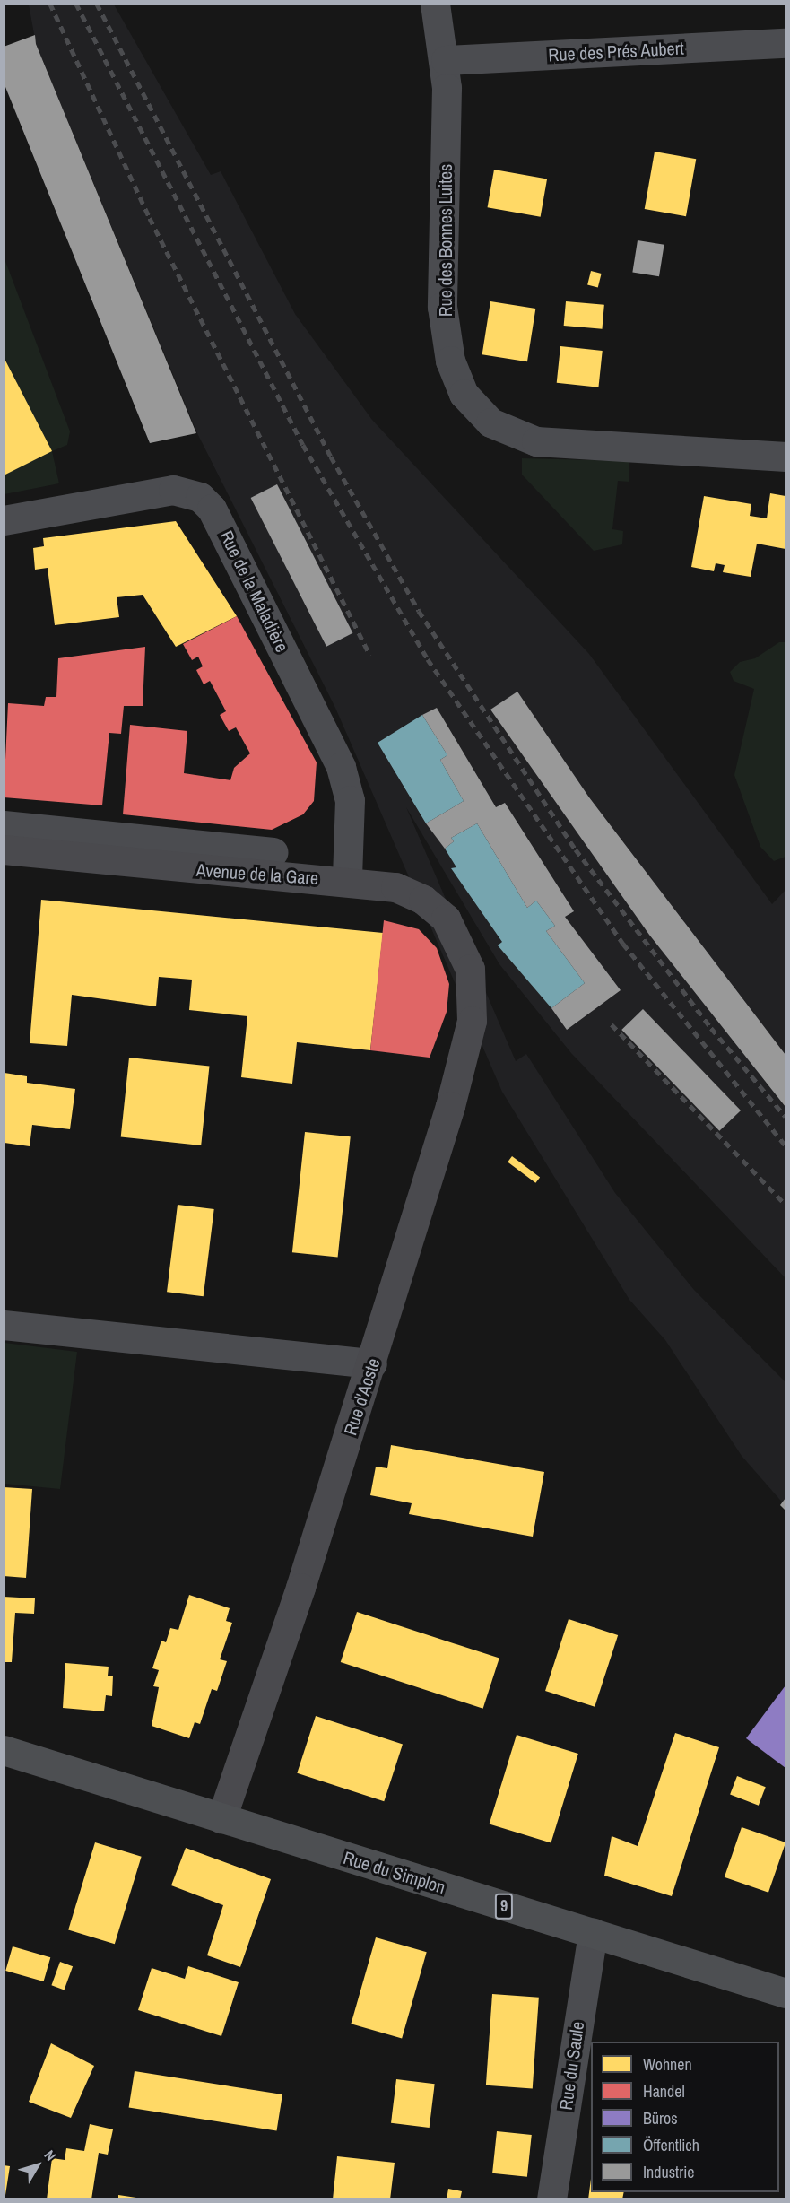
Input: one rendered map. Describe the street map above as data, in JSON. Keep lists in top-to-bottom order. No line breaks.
{"streets":{"main road":["Rue du Simplon","9"],"street":["Rue des Prés Aubert","Rue des Bonnes Luites","Rue de la Maladière","Avenue de la Gare","Rue d'Aoste","Rue du Saule"]},"crossings":[["Rue des Prés Aubert","Rue des Bonnes Luites"],["Rue de la Maladière","Avenue de la Gare"],["Avenue de la Gare","Rue d'Aoste"],["Rue d'Aoste","Rue du Simplon"],["Rue du Simplon","Rue du Saule"]],"legend":["Wohnen","Handel","Büros","Öffentlich","Industrie"],"north":"top right"}
